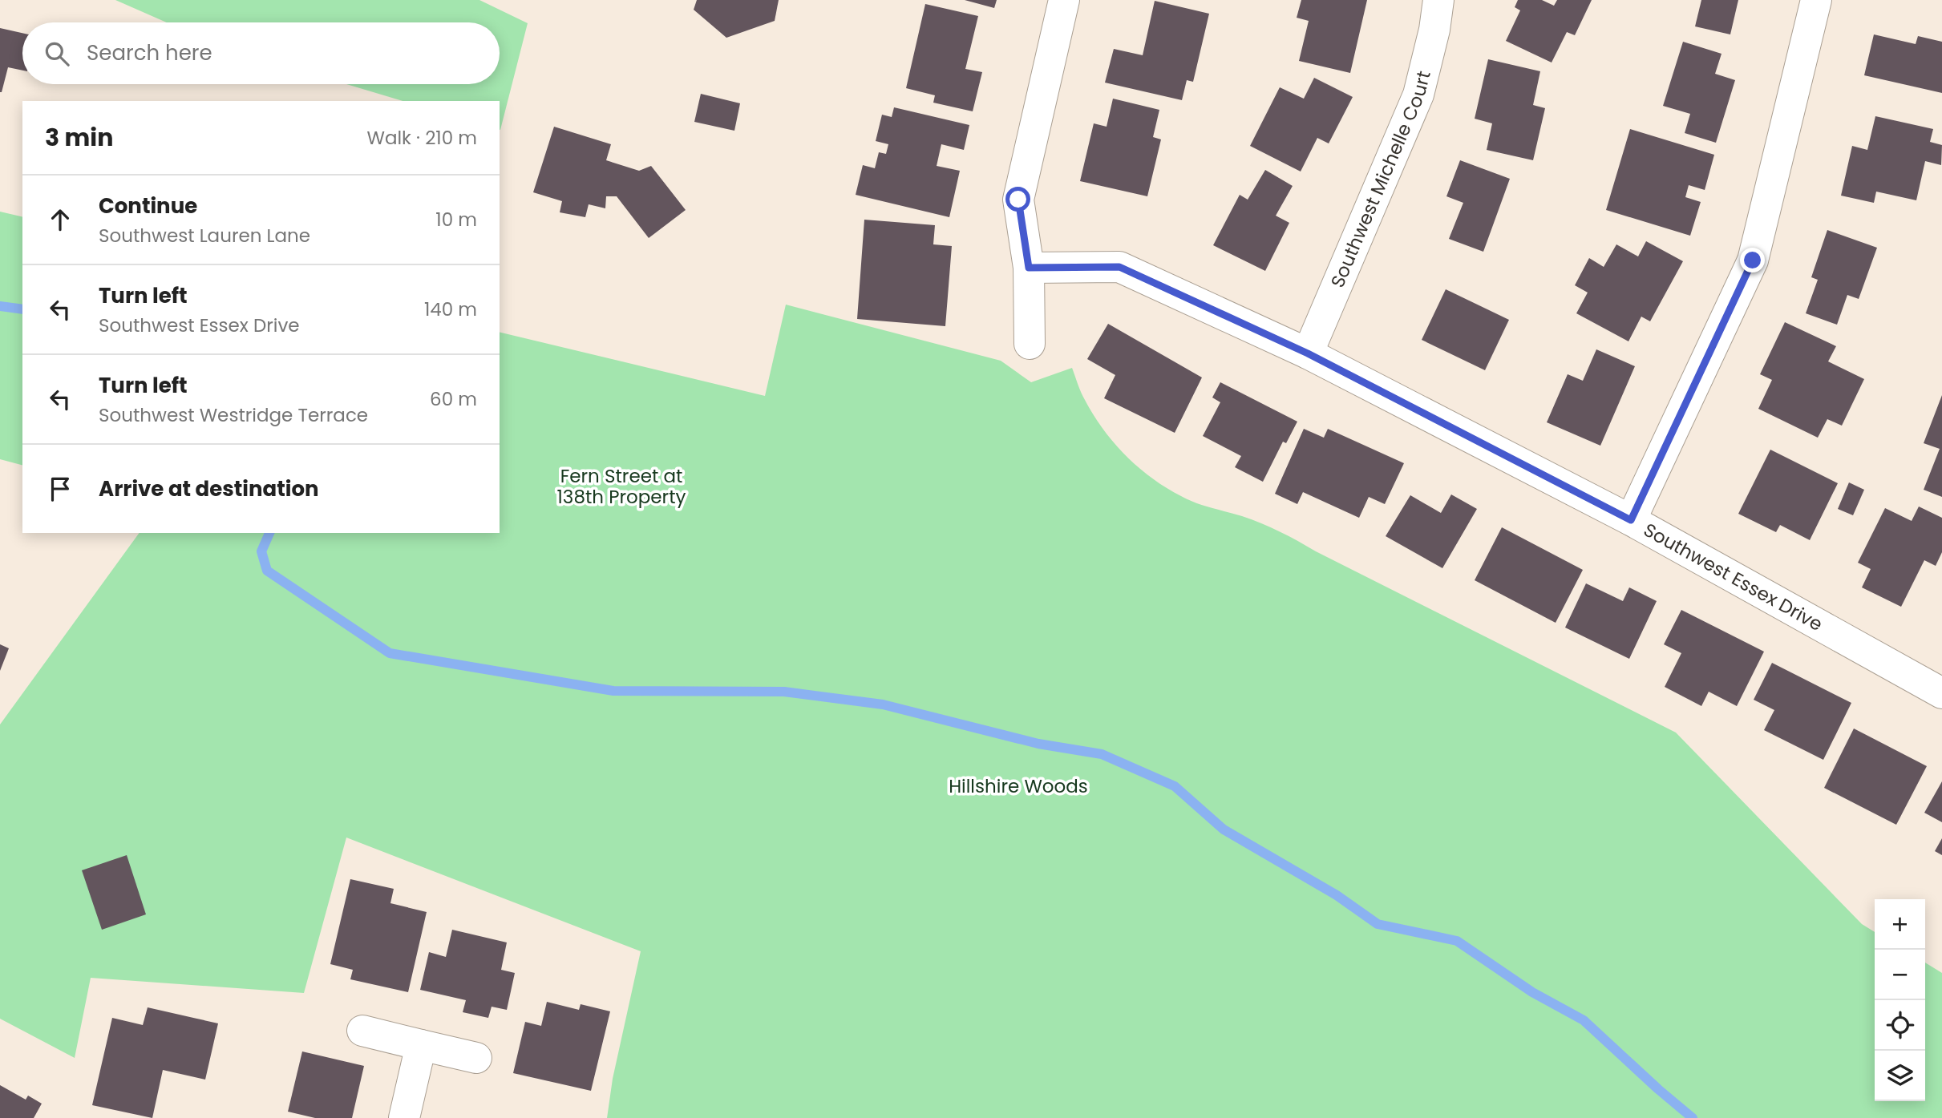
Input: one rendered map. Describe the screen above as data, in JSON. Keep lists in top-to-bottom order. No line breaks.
{"streets":{"street":["Southwest Michelle Court","Southwest Essex Drive"]},"crossings":[["Southwest Michelle Court","Southwest Essex Drive"]],"parks":["Fern Street at 138th Property","Hillshire Woods"],"page":{"search":"Search here","heading":["3 min","Walk · 210 m"],"list":[["Continue","Southwest Lauren Lane","10 m"],["Turn left","Southwest Essex Drive","140 m"],["Turn left","Southwest Westridge Terrace","60 m"],"Arrive at destination"],"map_buttons":["+","−"]}}
